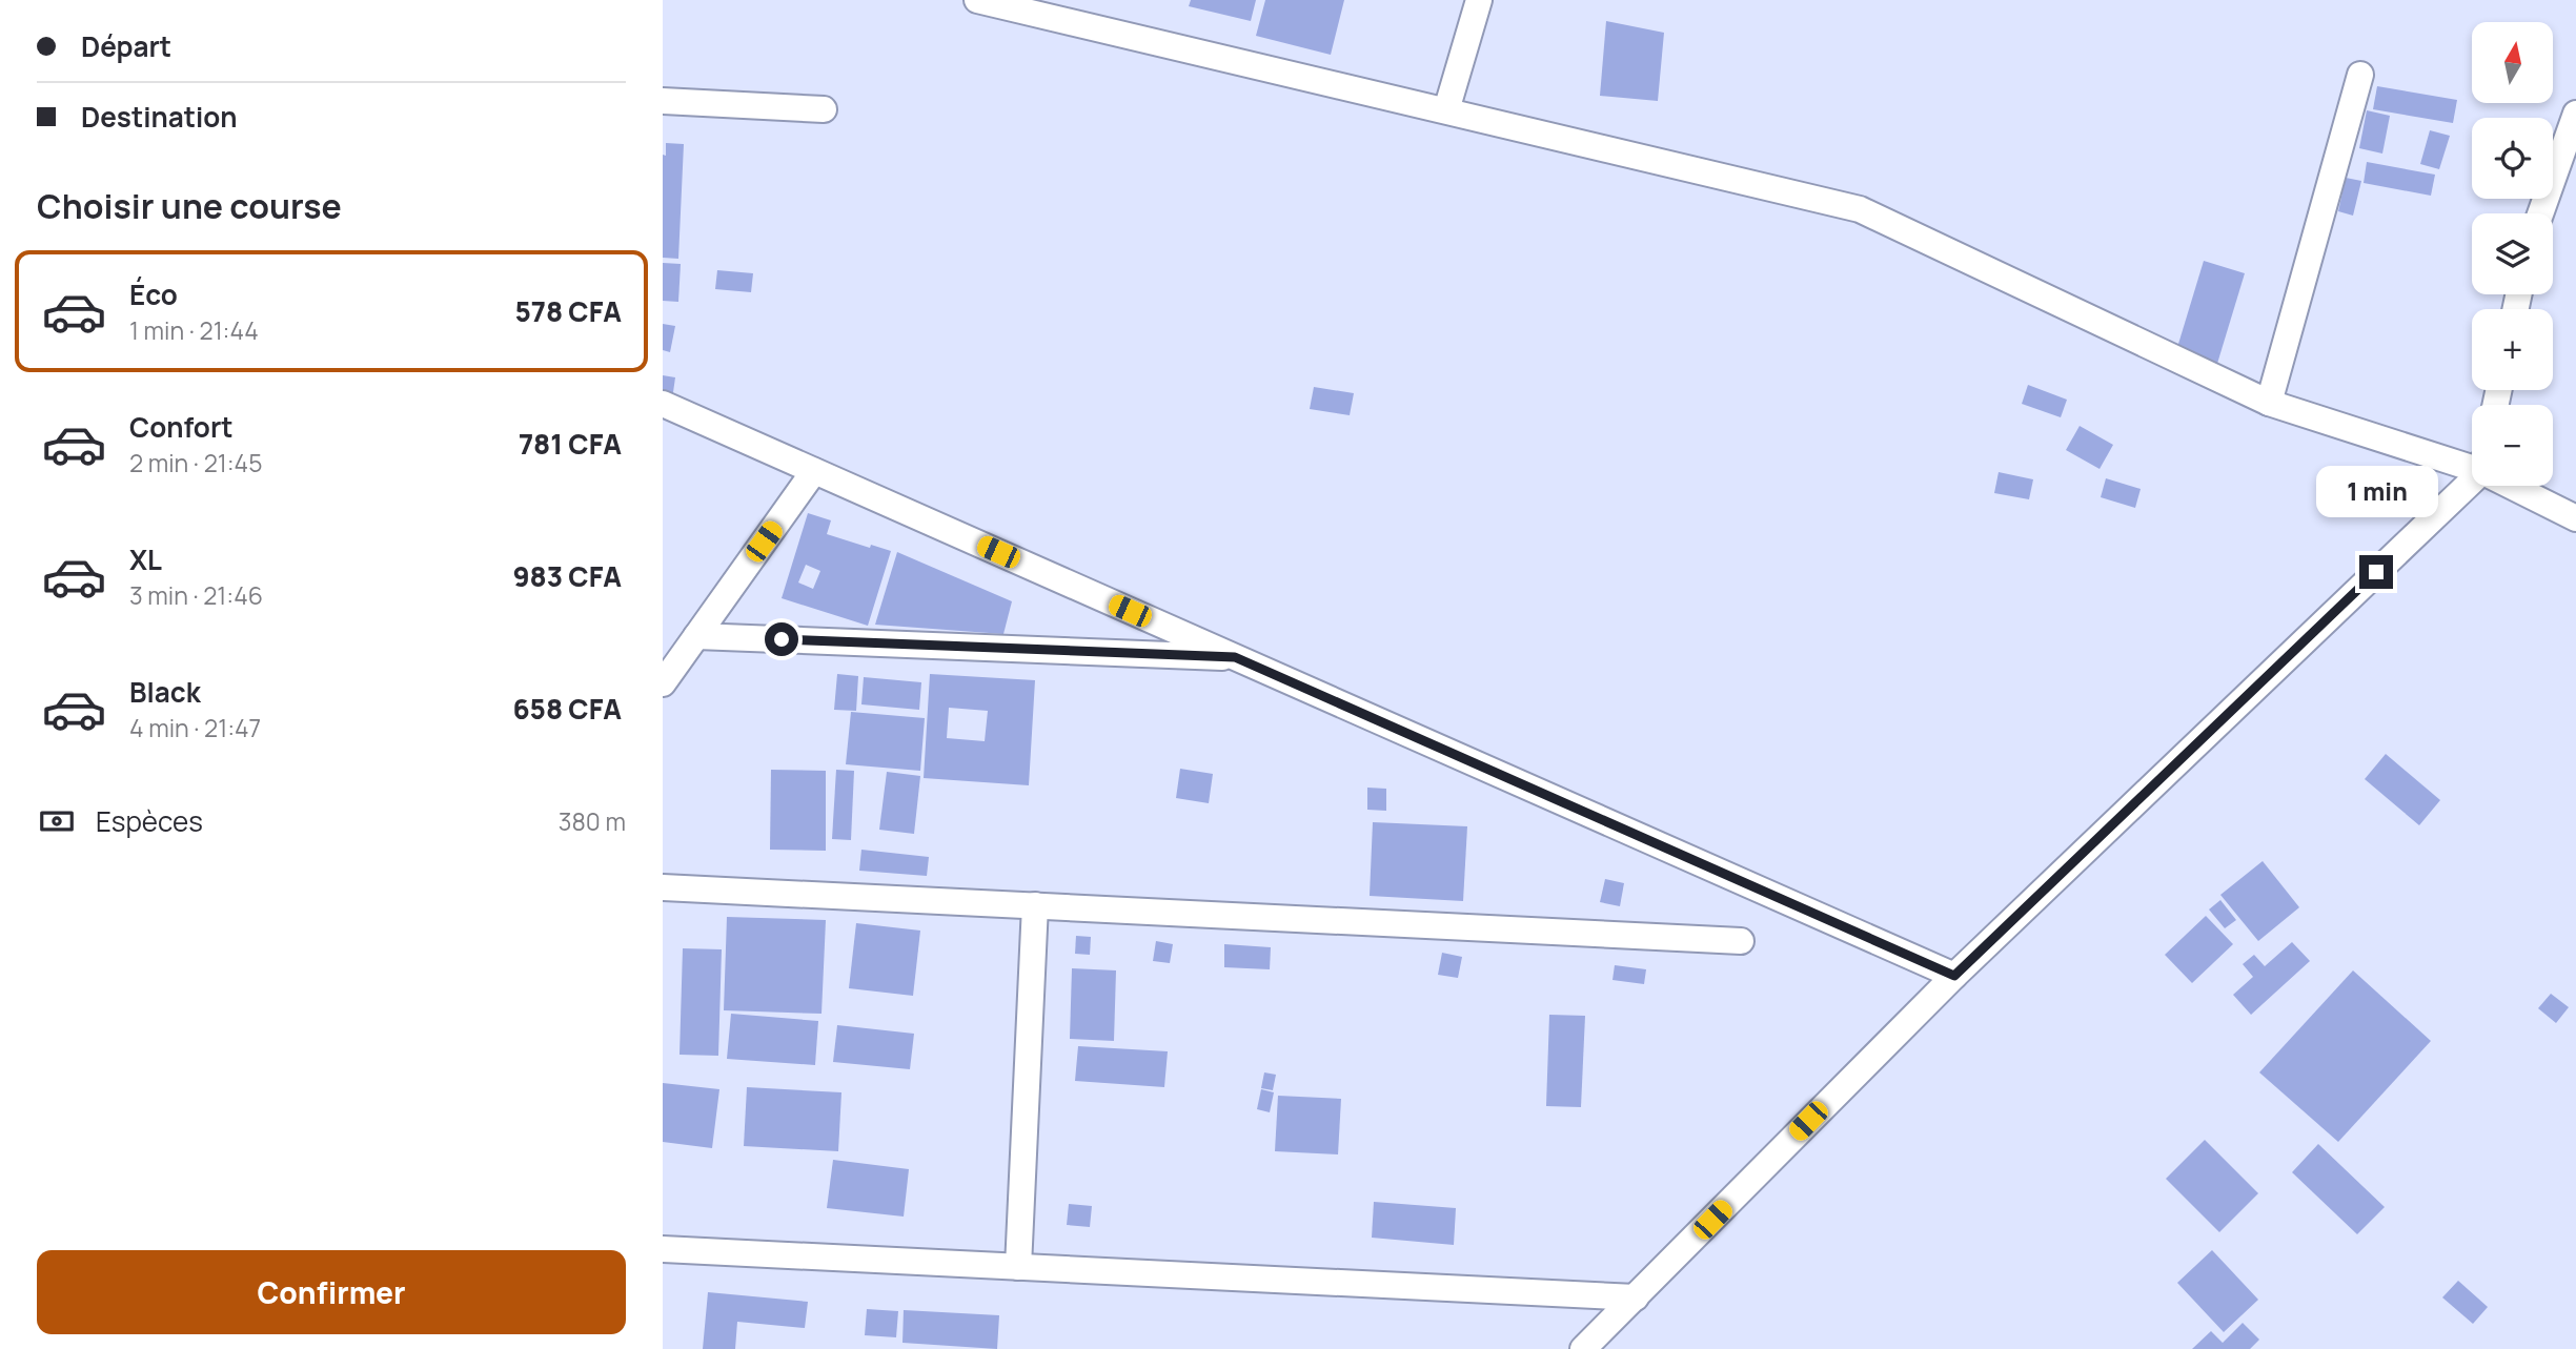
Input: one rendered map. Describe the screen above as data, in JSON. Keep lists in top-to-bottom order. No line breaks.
{"north":"top","page":{"banner":["Départ","Destination"],"map_buttons":["+","−"],"heading":"Choisir une course","list":[{"name":"Éco","note":"1 min · 21:44","value":"578 CFA"},{"name":"Confort","note":"2 min · 21:45","value":"781 CFA"},{"name":"XL","note":"3 min · 21:46","value":"983 CFA"},{"name":"Black","note":"4 min · 21:47","value":"658 CFA"}],"bubble":"1 min","pay":["Espèces","380 m"],"buttons":"Confirmer"}}
